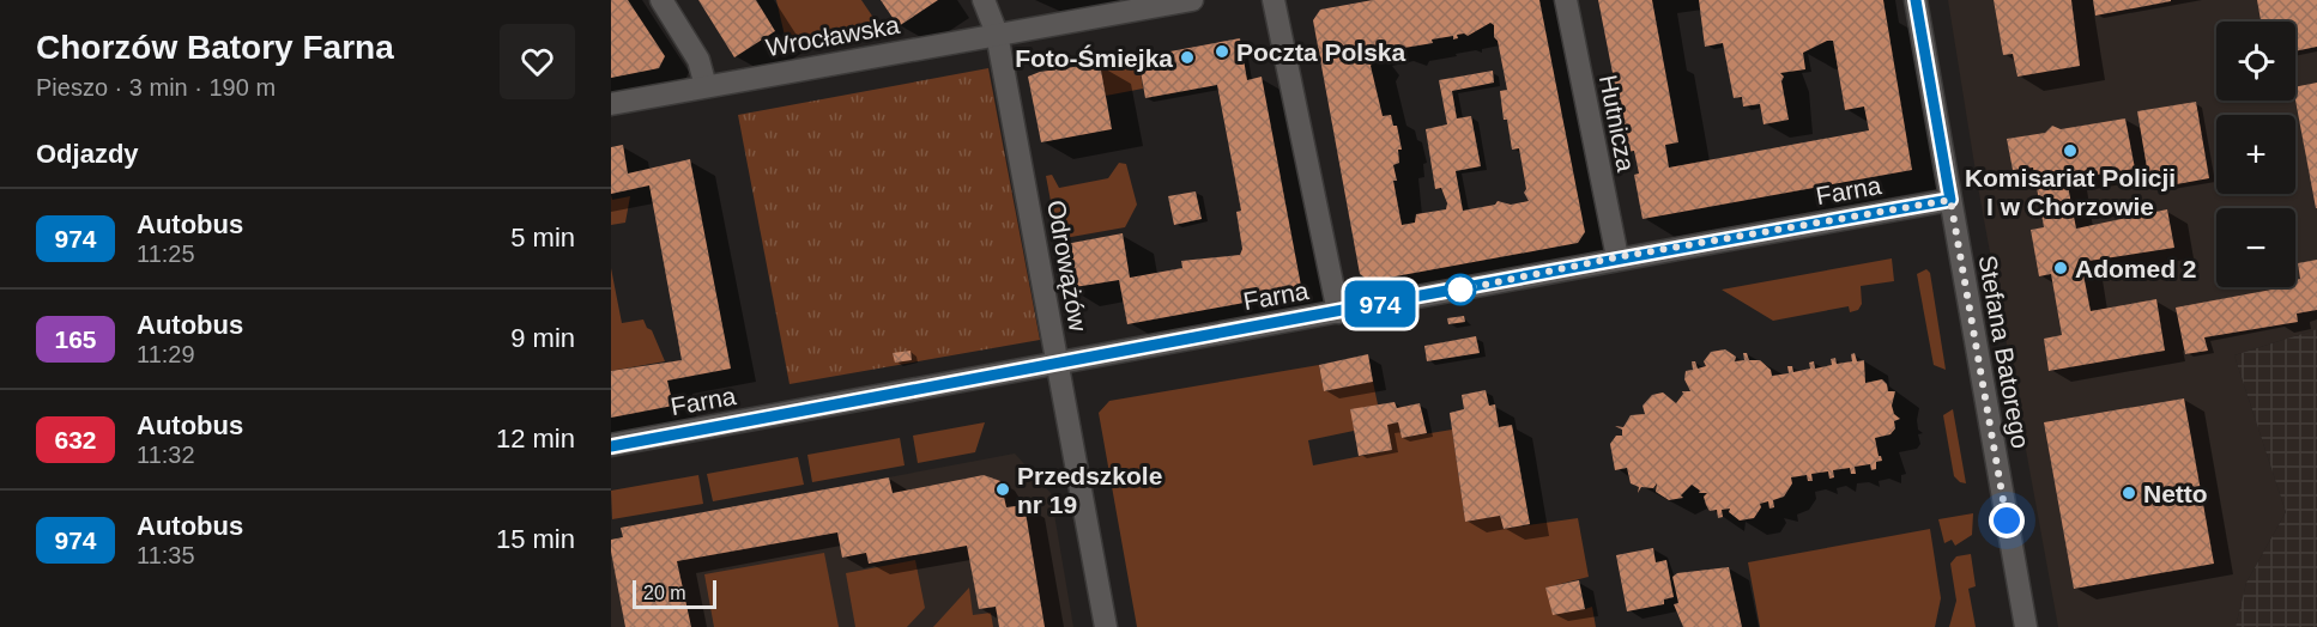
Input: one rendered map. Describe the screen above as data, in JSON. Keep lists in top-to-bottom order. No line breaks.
{"streets":{"street":["Wrocławska","Hutnicza","Farna","Odrowążów","Stefana Batorego"]},"crossings":[["Wrocławska","Odrowążów"],["Hutnicza","Farna"],["Farna","Odrowążów"],["Farna","Stefana Batorego"]],"places":["Poczta Polska","Foto-Śmiejka","Komisariat Policji I w Chorzowie","Adomed 2","Przedszkole nr 19","Netto"],"lines":["bus line 974"],"scale_bar":"20 m","page":{"heading":[["Chorzów Batory Farna","Pieszo · 3 min · 190 m"],"Odjazdy"],"on_map":"974","map_buttons":["+","−"],"list":[{"mark":"974","name":"Autobus","note":"11:25","value":"5 min"},{"mark":"165","name":"Autobus","note":"11:29","value":"9 min"},{"mark":"632","name":"Autobus","note":"11:32","value":"12 min"},{"mark":"974","name":"Autobus","note":"11:35","value":"15 min"}],"scale":"20 m"}}
